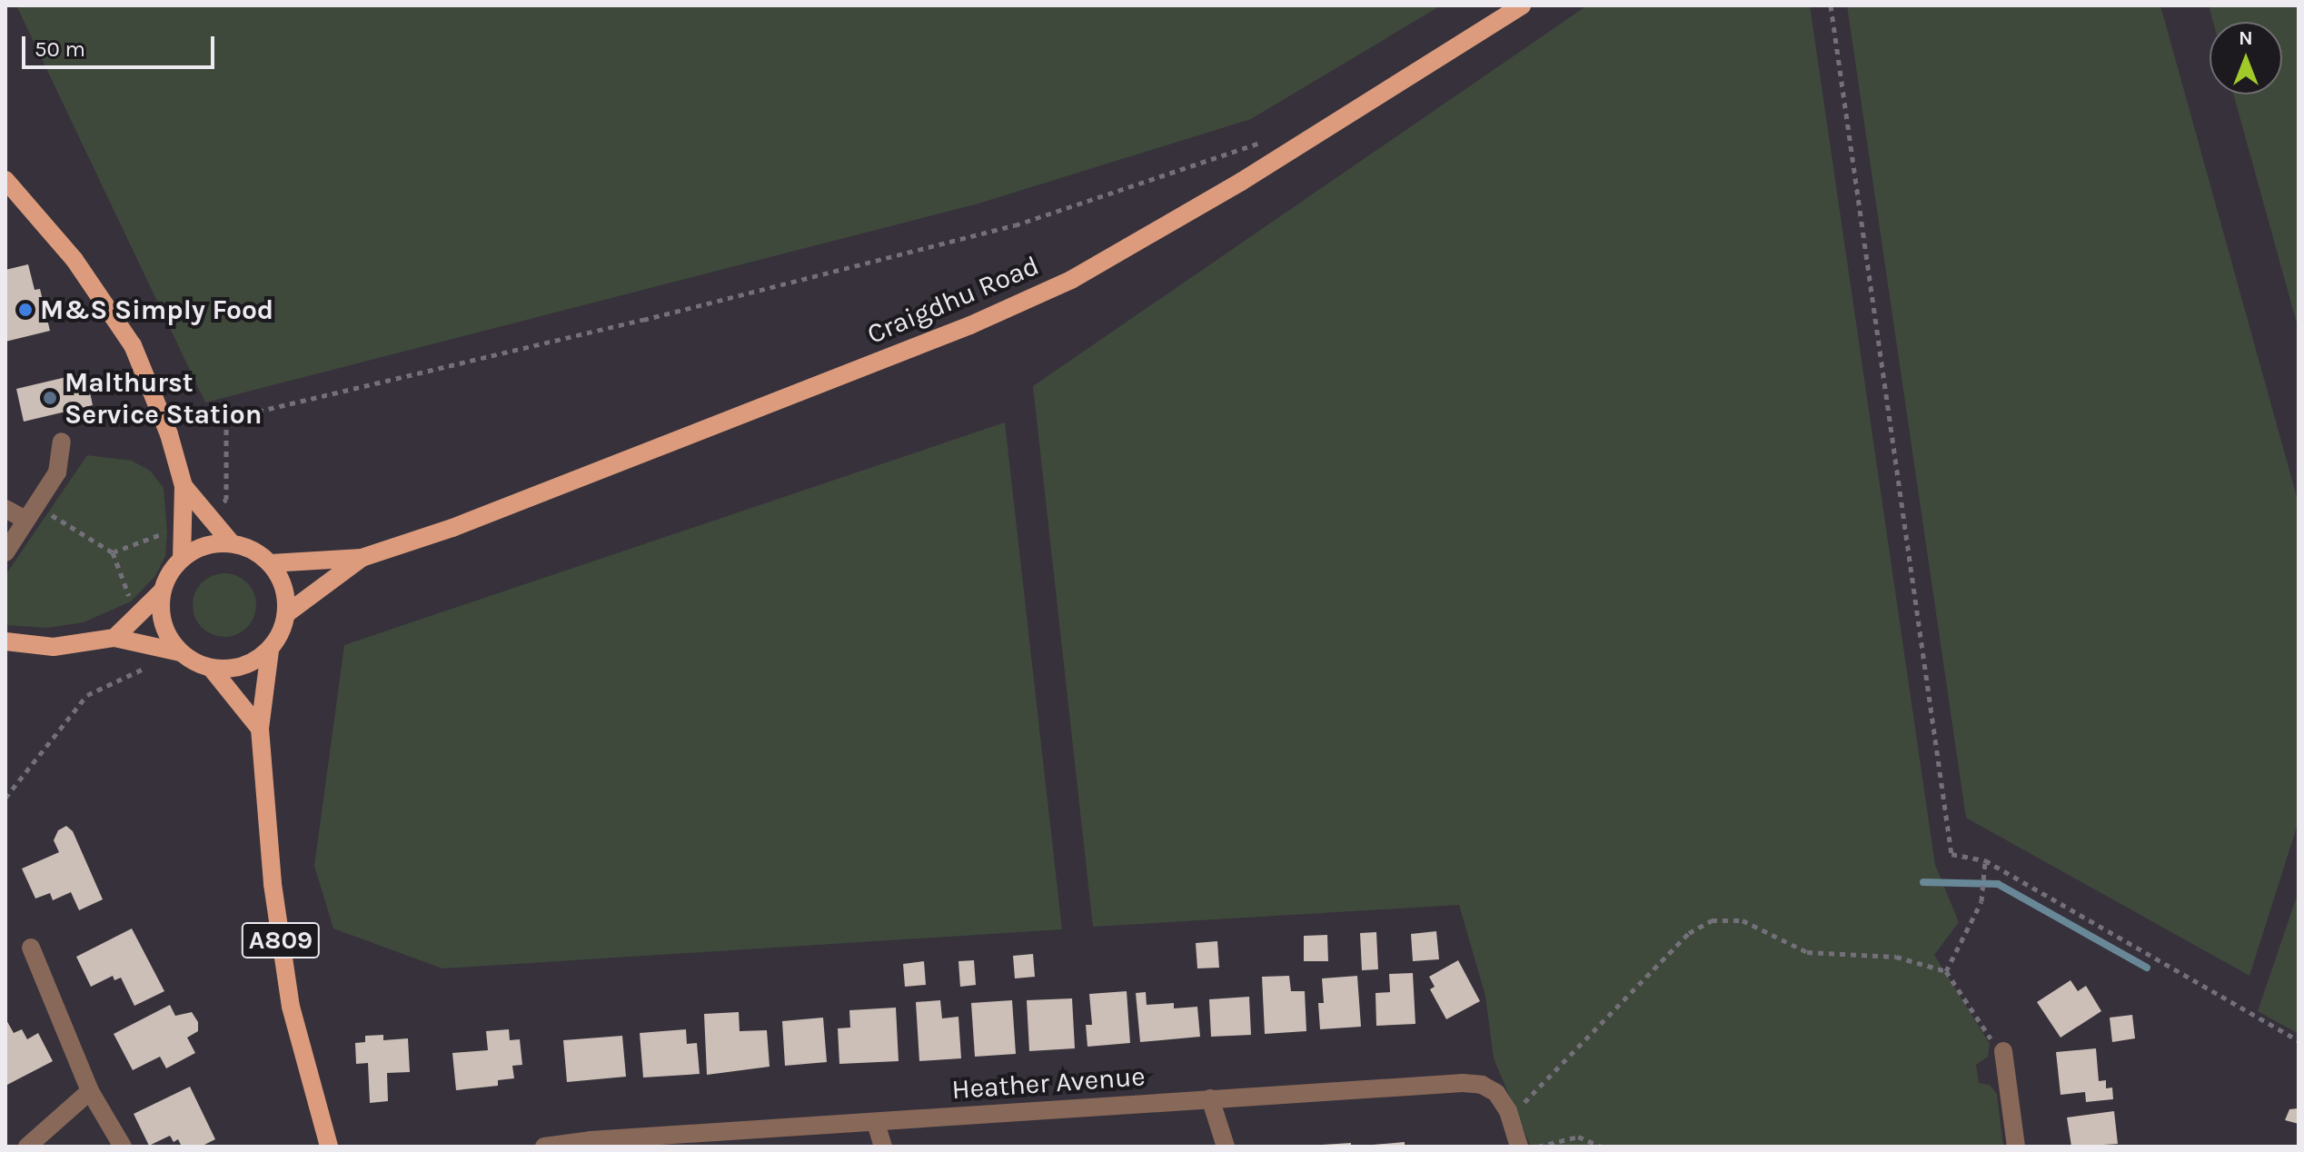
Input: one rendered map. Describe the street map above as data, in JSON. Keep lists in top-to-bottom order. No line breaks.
{"streets":{"main road":["Craigdhu Road","A809"],"street":["Heather Avenue"]},"crossings":[["Craigdhu Road","A809"]],"places":["M&S Simply Food","Malthurst Service Station"],"scale_bar":"50 m","north":"top"}
